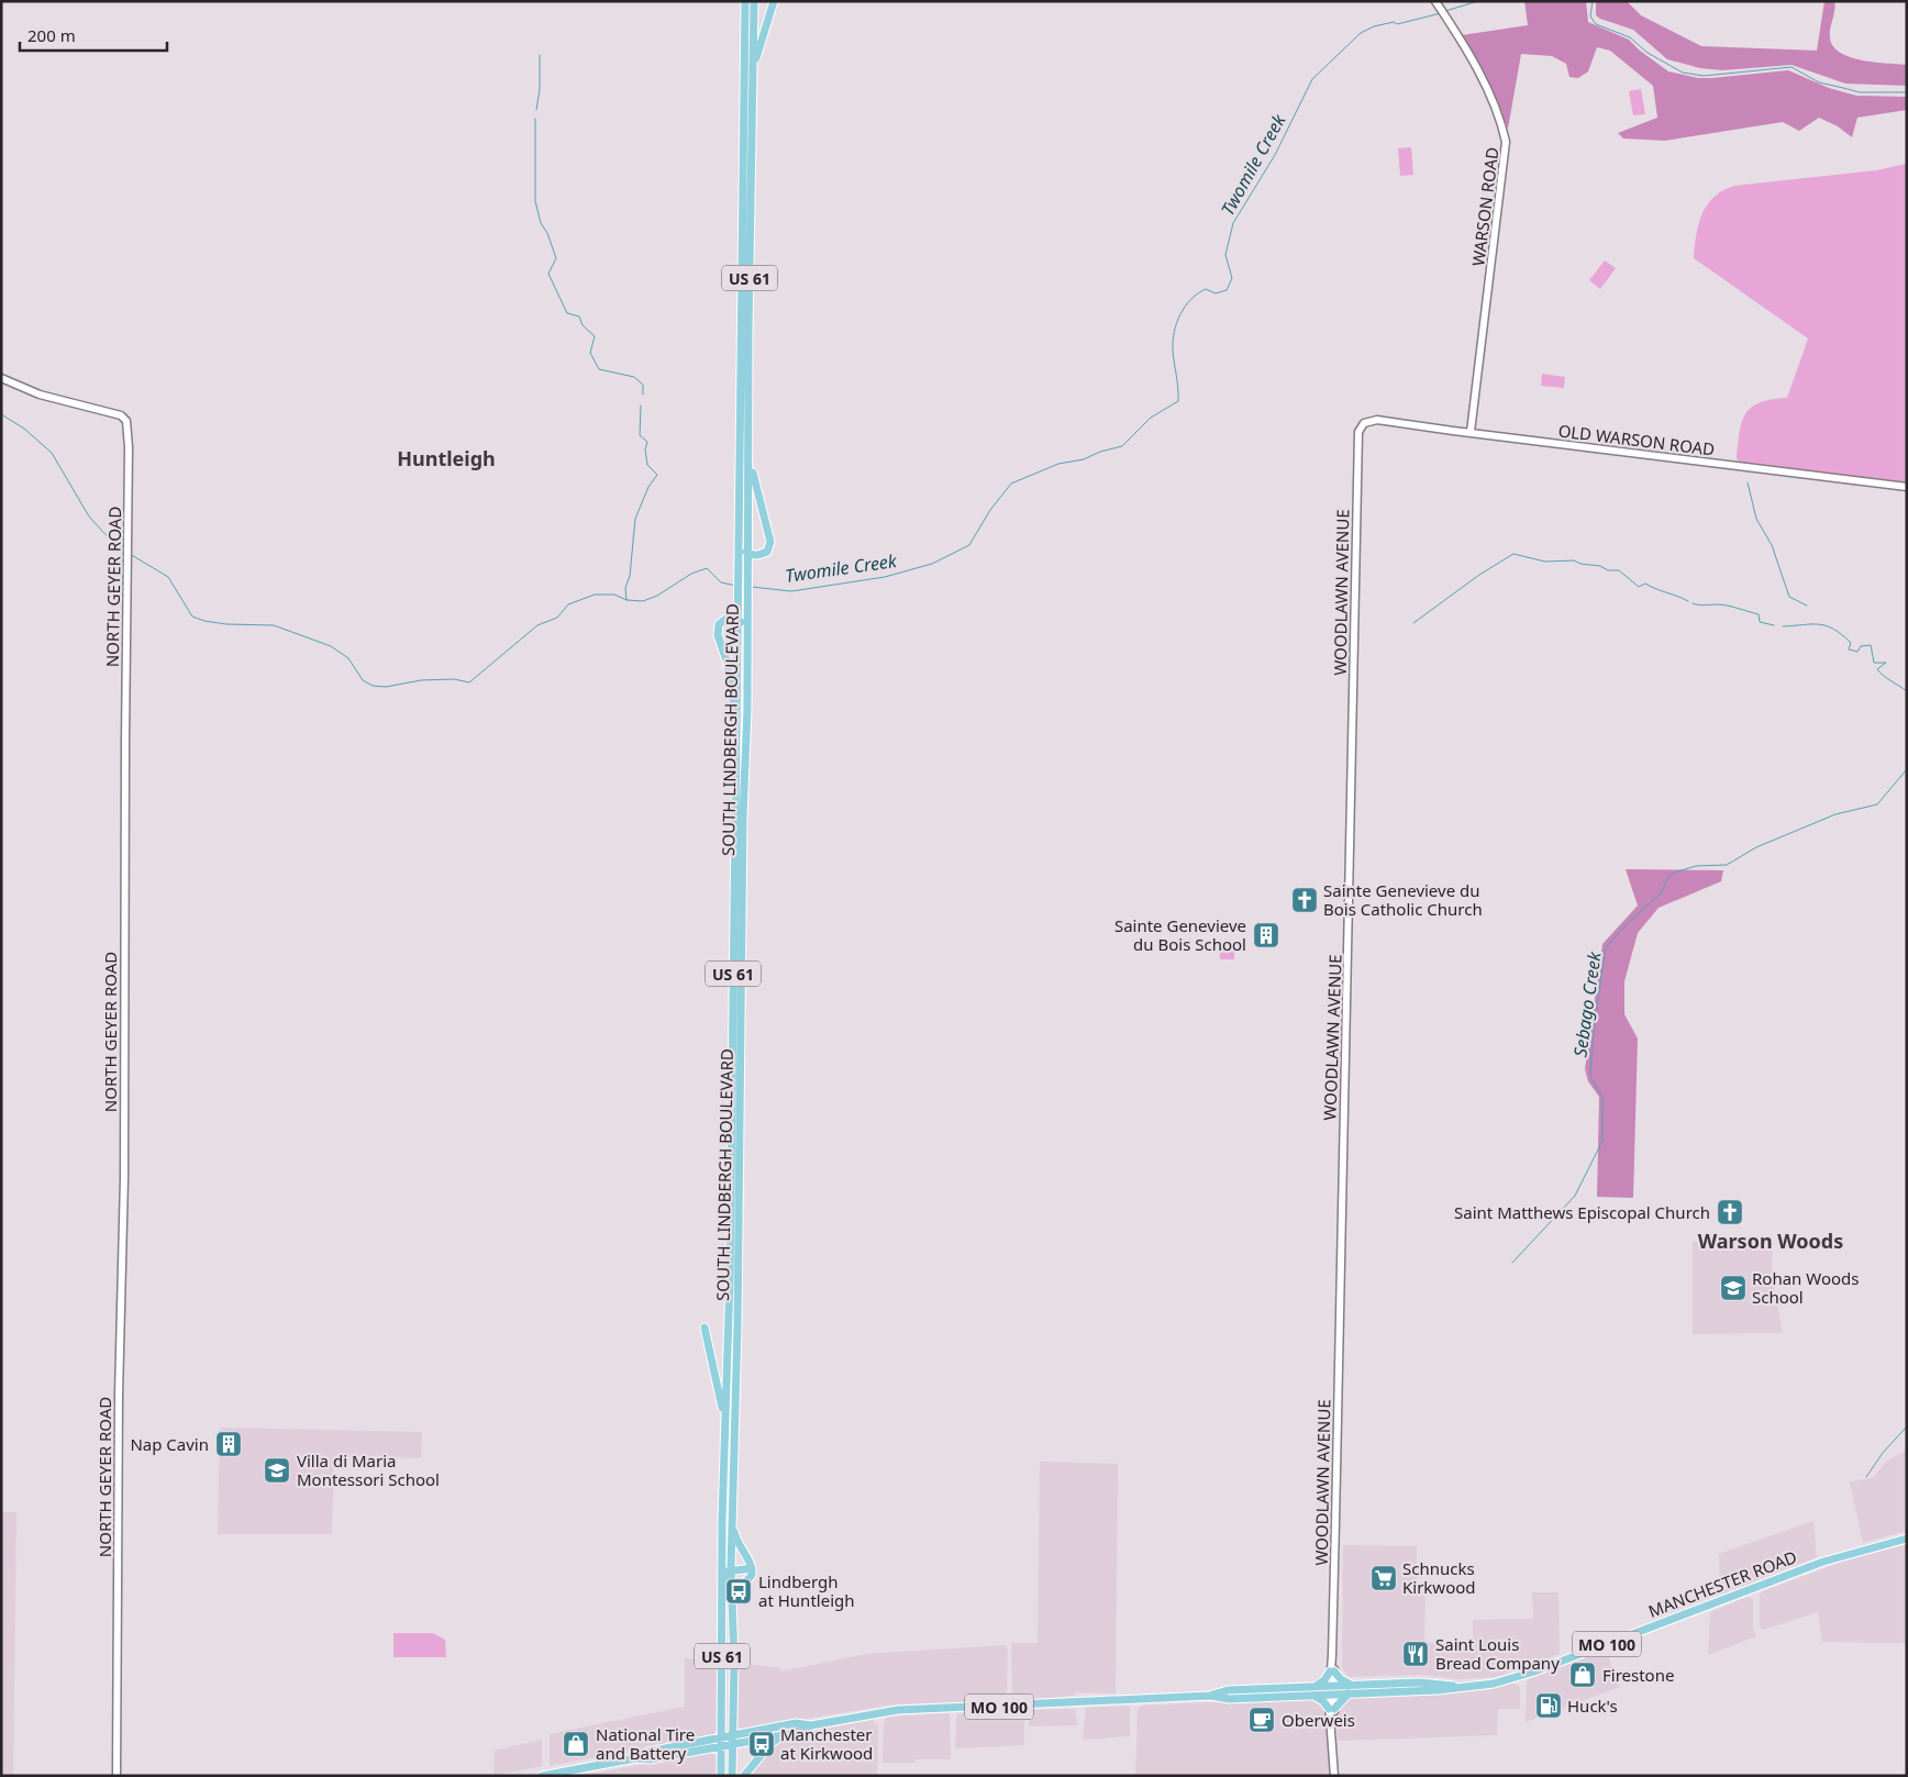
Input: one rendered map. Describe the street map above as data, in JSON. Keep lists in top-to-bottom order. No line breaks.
{"streets":{"main road":["US 61","SOUTH LINDBERGH BOULEVARD","MANCHESTER ROAD","MO 100"],"street":["WARSON ROAD","OLD WARSON ROAD","NORTH GEYER ROAD","WOODLAWN AVENUE"]},"crossings":[["WARSON ROAD","OLD WARSON ROAD"],["US 61","SOUTH LINDBERGH BOULEVARD"],["US 61","MANCHESTER ROAD"],["OLD WARSON ROAD","WOODLAWN AVENUE"],["WOODLAWN AVENUE","MANCHESTER ROAD"]],"districts":["Huntleigh","Warson Woods"],"water":["Twomile Creek","Sebago Creek"],"places":{"church":["Sainte Genevieve du Bois Catholic Church","Saint Matthews Episcopal Church"],"building":["Sainte Genevieve du Bois School","Nap Cavin"],"school or university":["Rohan Woods School","Villa di Maria Montessori School"],"supermarket":["Schnucks Kirkwood"],"bus stop":["Lindbergh at Huntleigh","Manchester at Kirkwood"],"restaurant":["Saint Louis Bread Company"],"shop":["Firestone","National Tire and Battery"],"fuel station":["Huck's"],"cafe":["Oberweis"]},"scale_bar":"200 m"}
